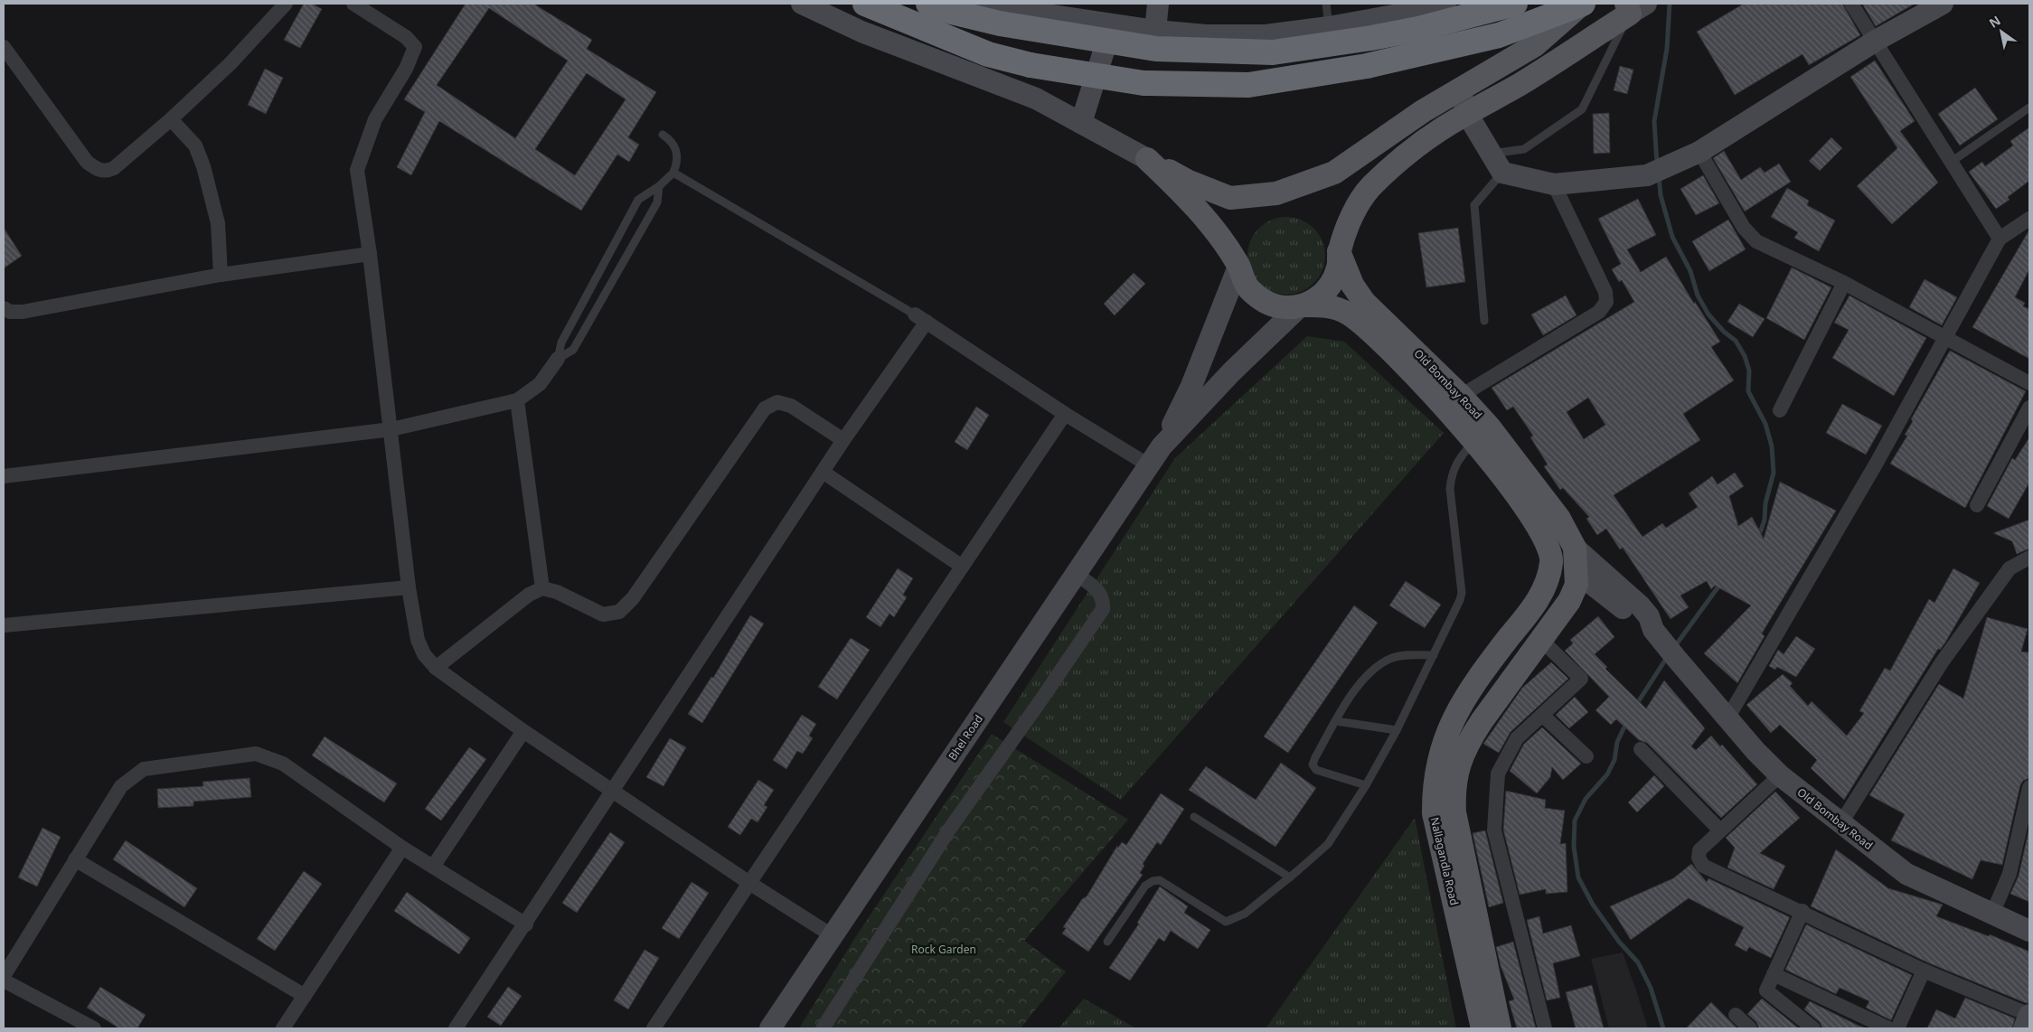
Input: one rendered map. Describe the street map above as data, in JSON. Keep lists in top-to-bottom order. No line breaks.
{"streets":{"main road":["Old Bombay Road","Nallagandla Road"],"street":["Bhel Road"]},"crossings":[["Old Bombay Road","Nallagandla Road"]],"parks":["Rock Garden"],"north":"top left"}
